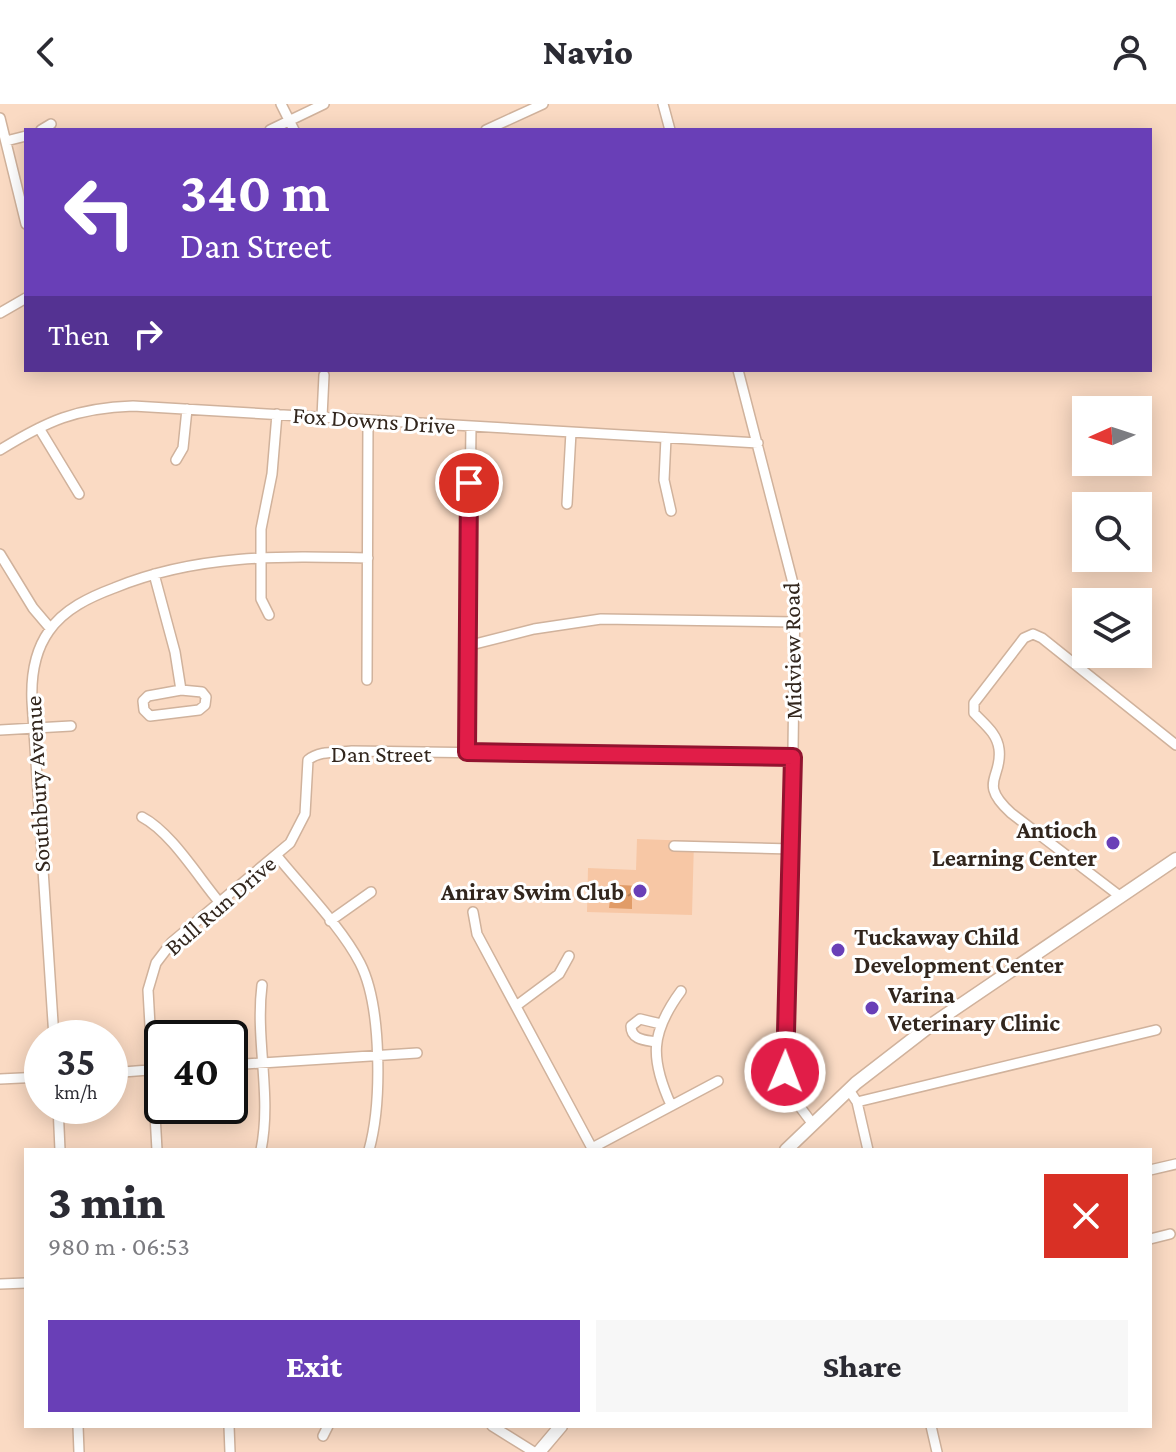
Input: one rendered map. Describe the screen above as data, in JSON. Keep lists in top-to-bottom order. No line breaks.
{"streets":{"street":["Fox Downs Drive","Midview Road","Dan Street","Southbury Avenue","Bull Run Drive"]},"crossings":[["Fox Downs Drive","Midview Road"],["Midview Road","Dan Street"],["Dan Street","Bull Run Drive"]],"places":["Antioch Learning Center","Anirav Swim Club","Tuckaway Child Development Center","Varina Veterinary Clinic"],"north":"left","page":{"header":"Navio","turn":["340 m","Dan Street"],"then":"Then","speed":"35 km/h","limit":"40","heading":["3 min","980 m · 06:53"],"buttons":["Exit","Share"]}}
